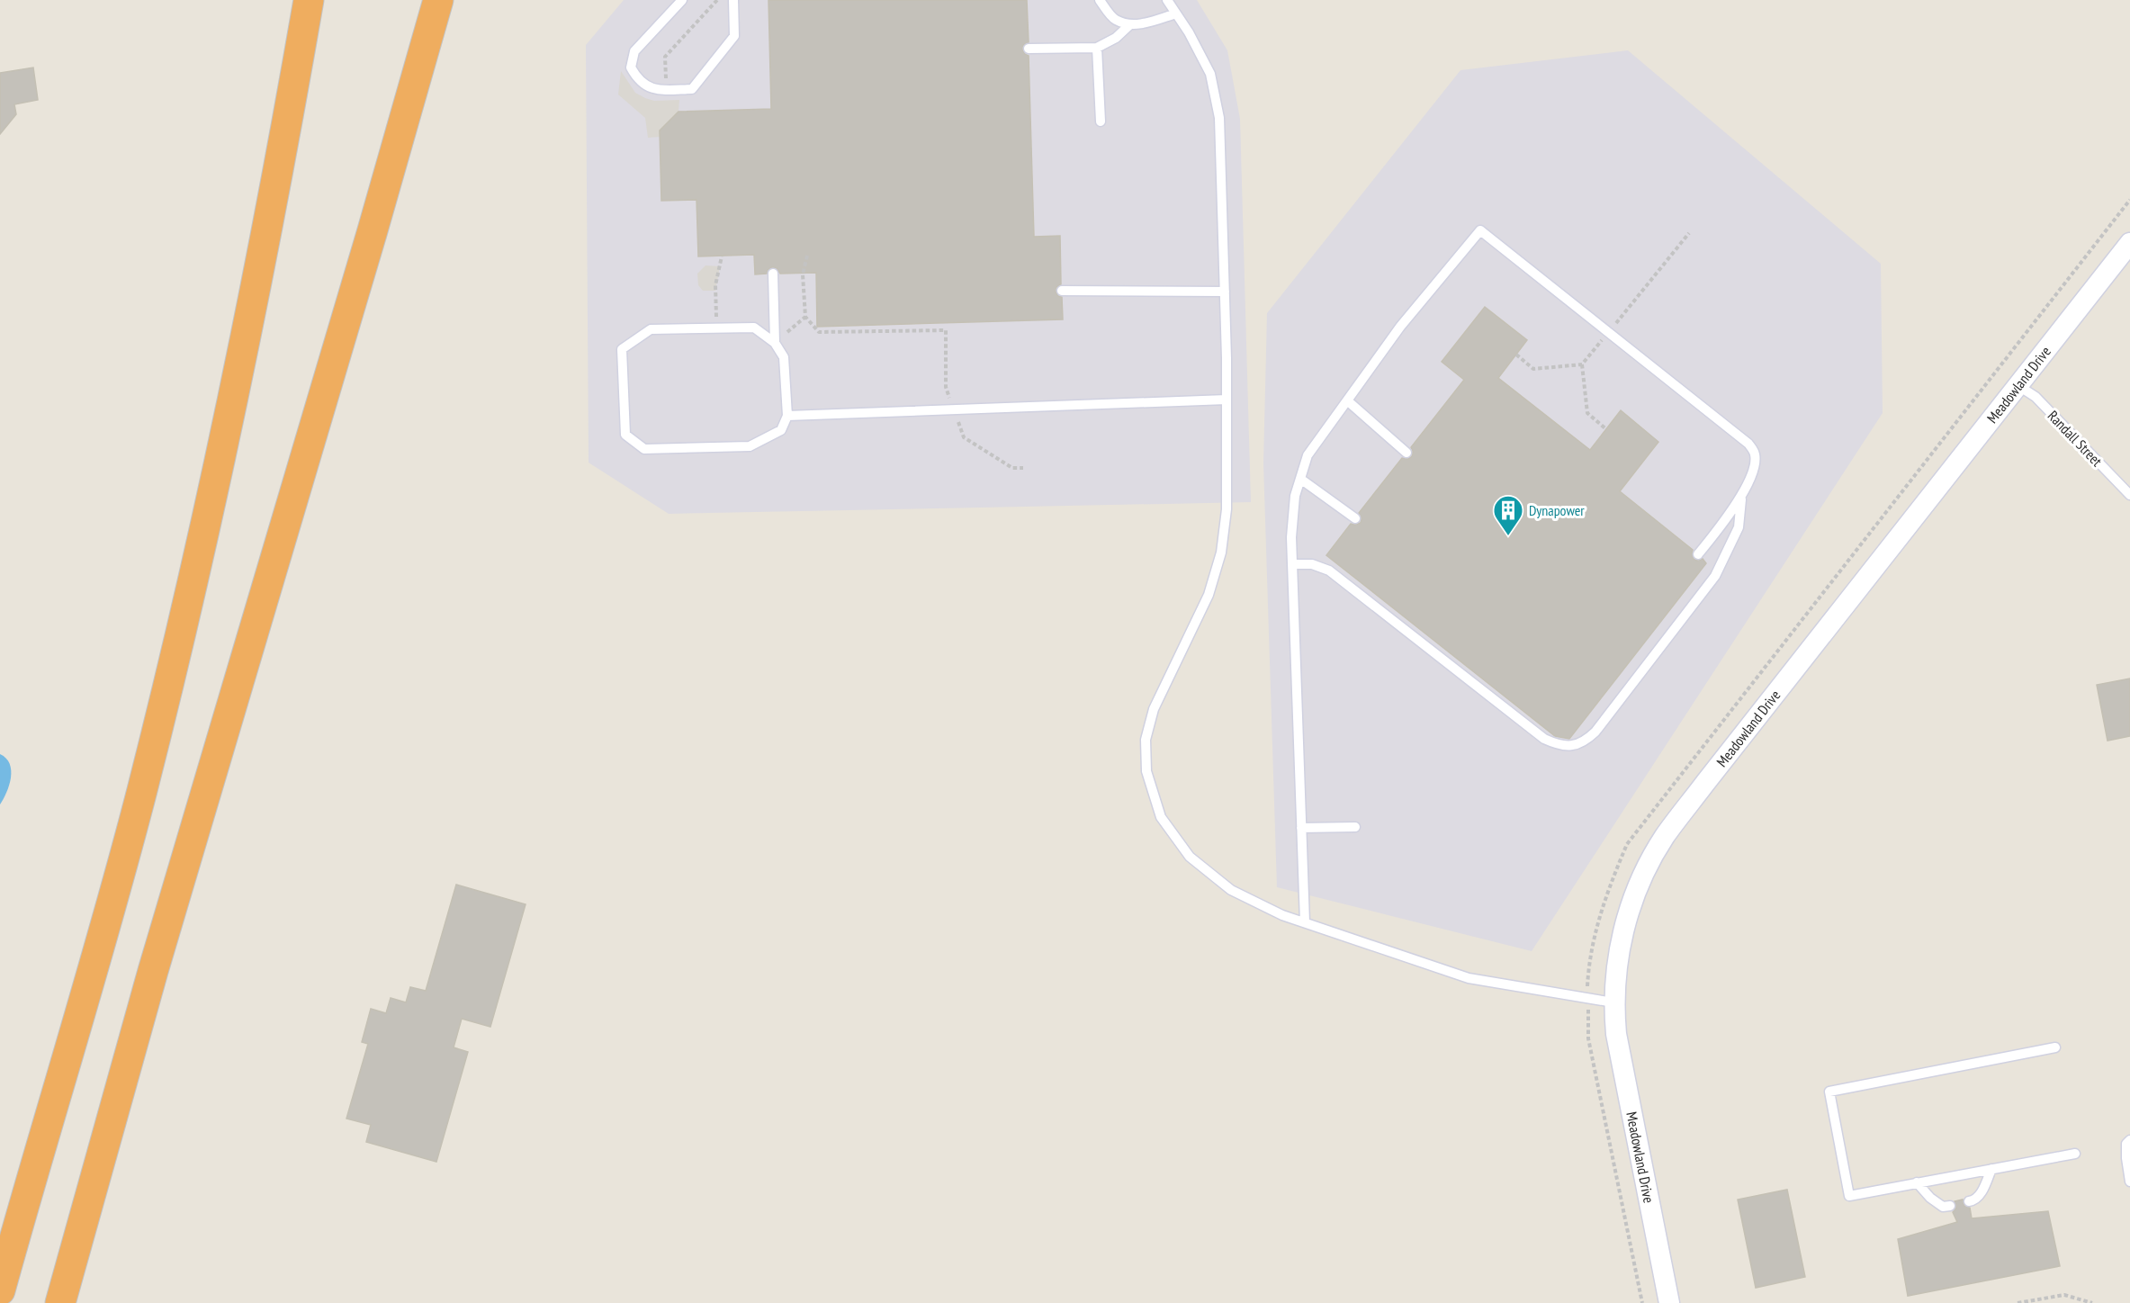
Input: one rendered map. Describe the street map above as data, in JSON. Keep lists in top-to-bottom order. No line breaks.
{"streets":{"street":["Meadowland Drive"],"lane":["Randall Street"]},"crossings":[["Meadowland Drive","Randall Street"]],"places":{"building":["Dynapower"]}}
